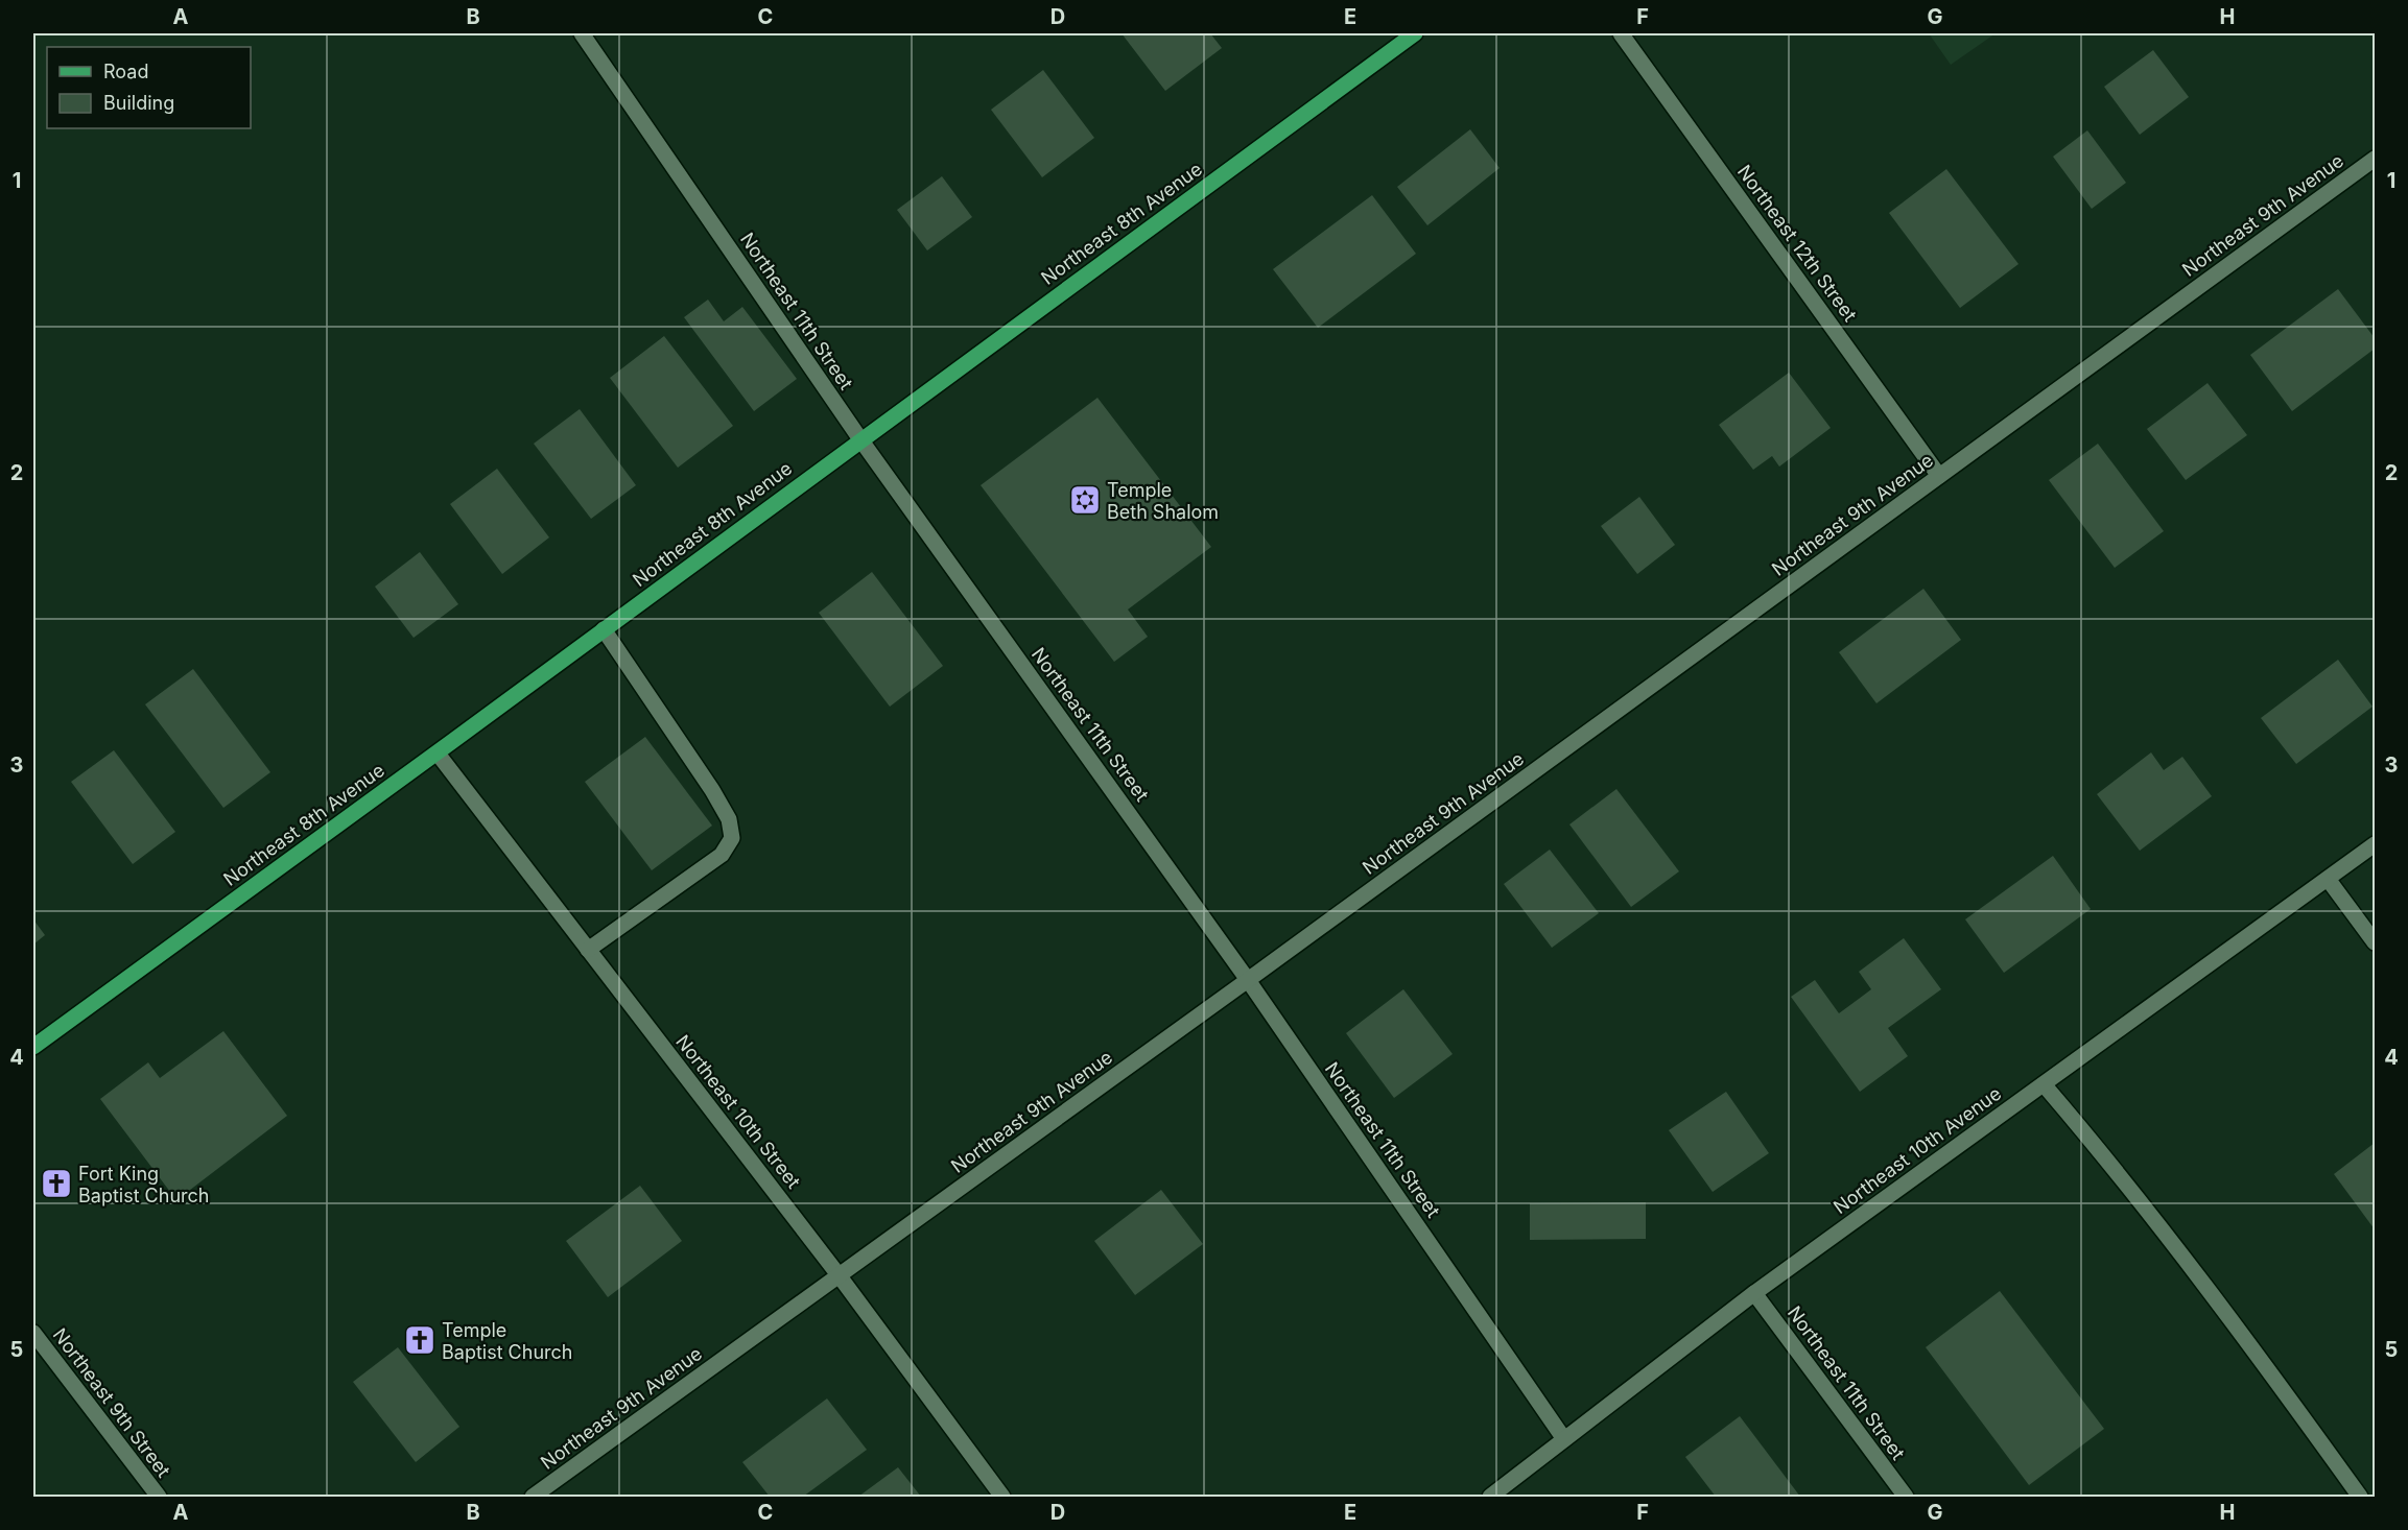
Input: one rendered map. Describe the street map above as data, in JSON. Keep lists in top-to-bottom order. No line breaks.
{"streets":{"main road":["Northeast 8th Avenue"],"street":["Northeast 9th Avenue","Northeast 12th Street","Northeast 11th Street","Northeast 10th Street","Northeast 10th Avenue","Northeast 9th Street"]},"crossings":[["Northeast 9th Avenue","Northeast 12th Street"],["Northeast 9th Avenue","Northeast 11th Street"],["Northeast 9th Avenue","Northeast 10th Street"],["Northeast 8th Avenue","Northeast 11th Street"],["Northeast 8th Avenue","Northeast 10th Street"],["Northeast 11th Street","Northeast 10th Avenue"]],"places":{"synagogue":["Temple Beth Shalom"],"church":["Fort King Baptist Church","Temple Baptist Church"]},"legend":["Road","Building"],"grid":{"columns":["A","B","C","D","E","F","G","H"],"rows":["1","2","3","4","5"]}}
